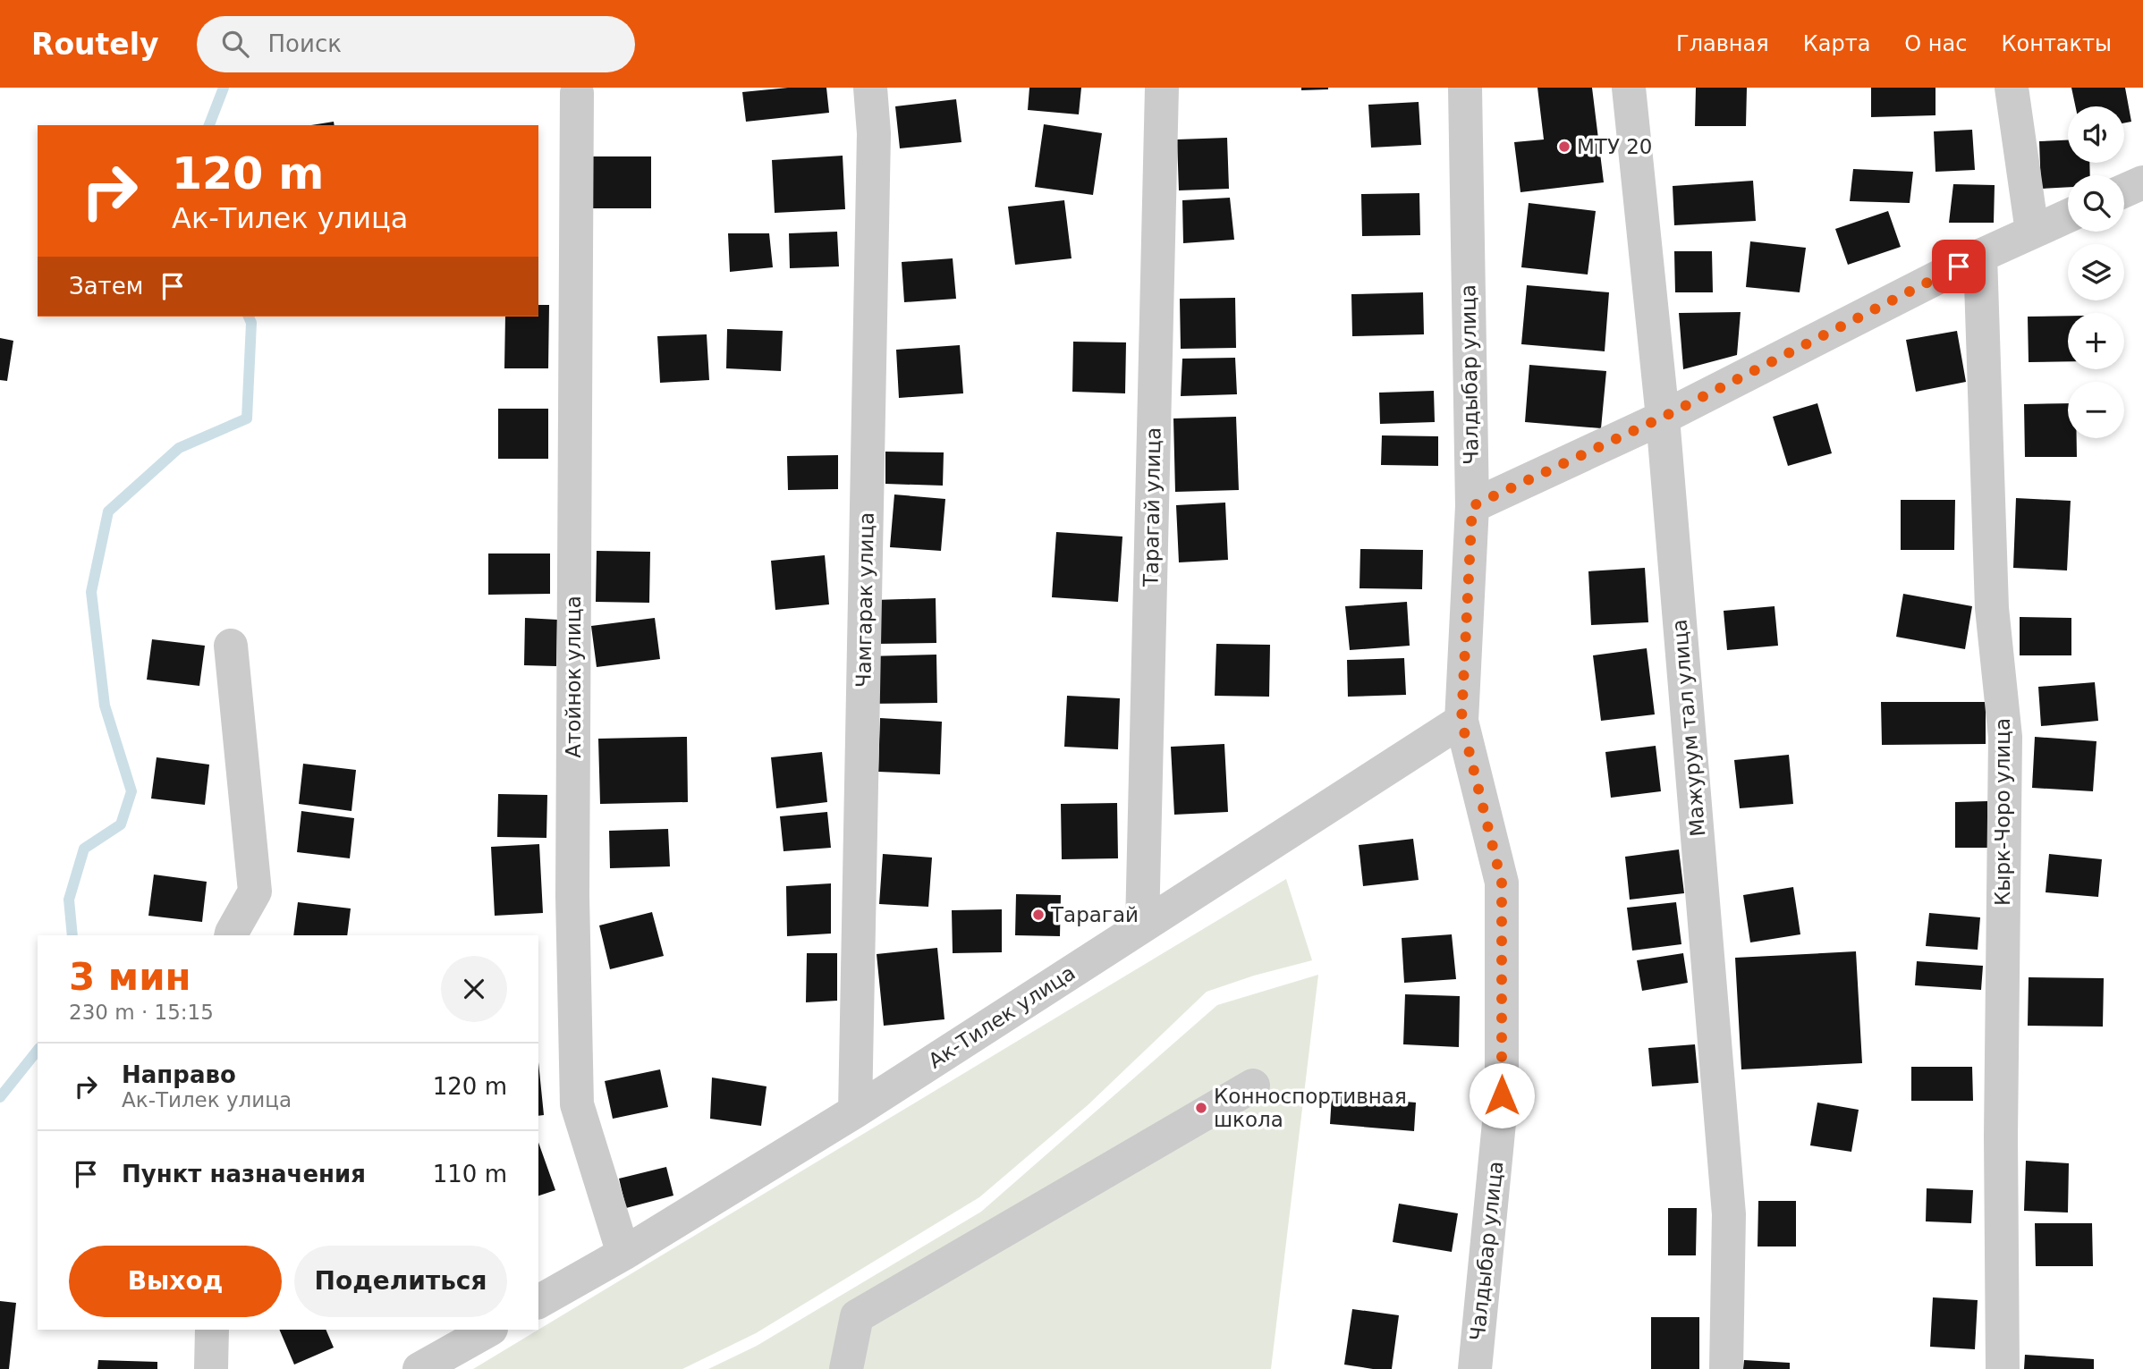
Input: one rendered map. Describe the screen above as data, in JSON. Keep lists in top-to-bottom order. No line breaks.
{"streets":{"street":["Чалдыбар улица","Тарагай улица","Чамгарак улица","Атойнок улица","Мажурум тал улица","Кырк-Чоро улица","Ак-Тилек улица"]},"crossings":[["Чалдыбар улица","Ак-Тилек улица"],["Тарагай улица","Ак-Тилек улица"],["Чамгарак улица","Ак-Тилек улица"],["Атойнок улица","Ак-Тилек улица"]],"places":["МТУ 20","Тарагай","Конноспортивная школа"],"page":{"header":"Routely","search":"Поиск","nav":["Главная","Карта","О нас","Контакты"],"map_buttons":["+","−"],"turn":["120 m","Ак-Тилек улица"],"then":"Затем","heading":["3 мин","230 m · 15:15"],"list":[{"name":"Направо","note":"Ак-Тилек улица","value":"120 m"},{"name":"Пункт назначения","value":"110 m"}],"buttons":["Выход","Поделиться"]}}
